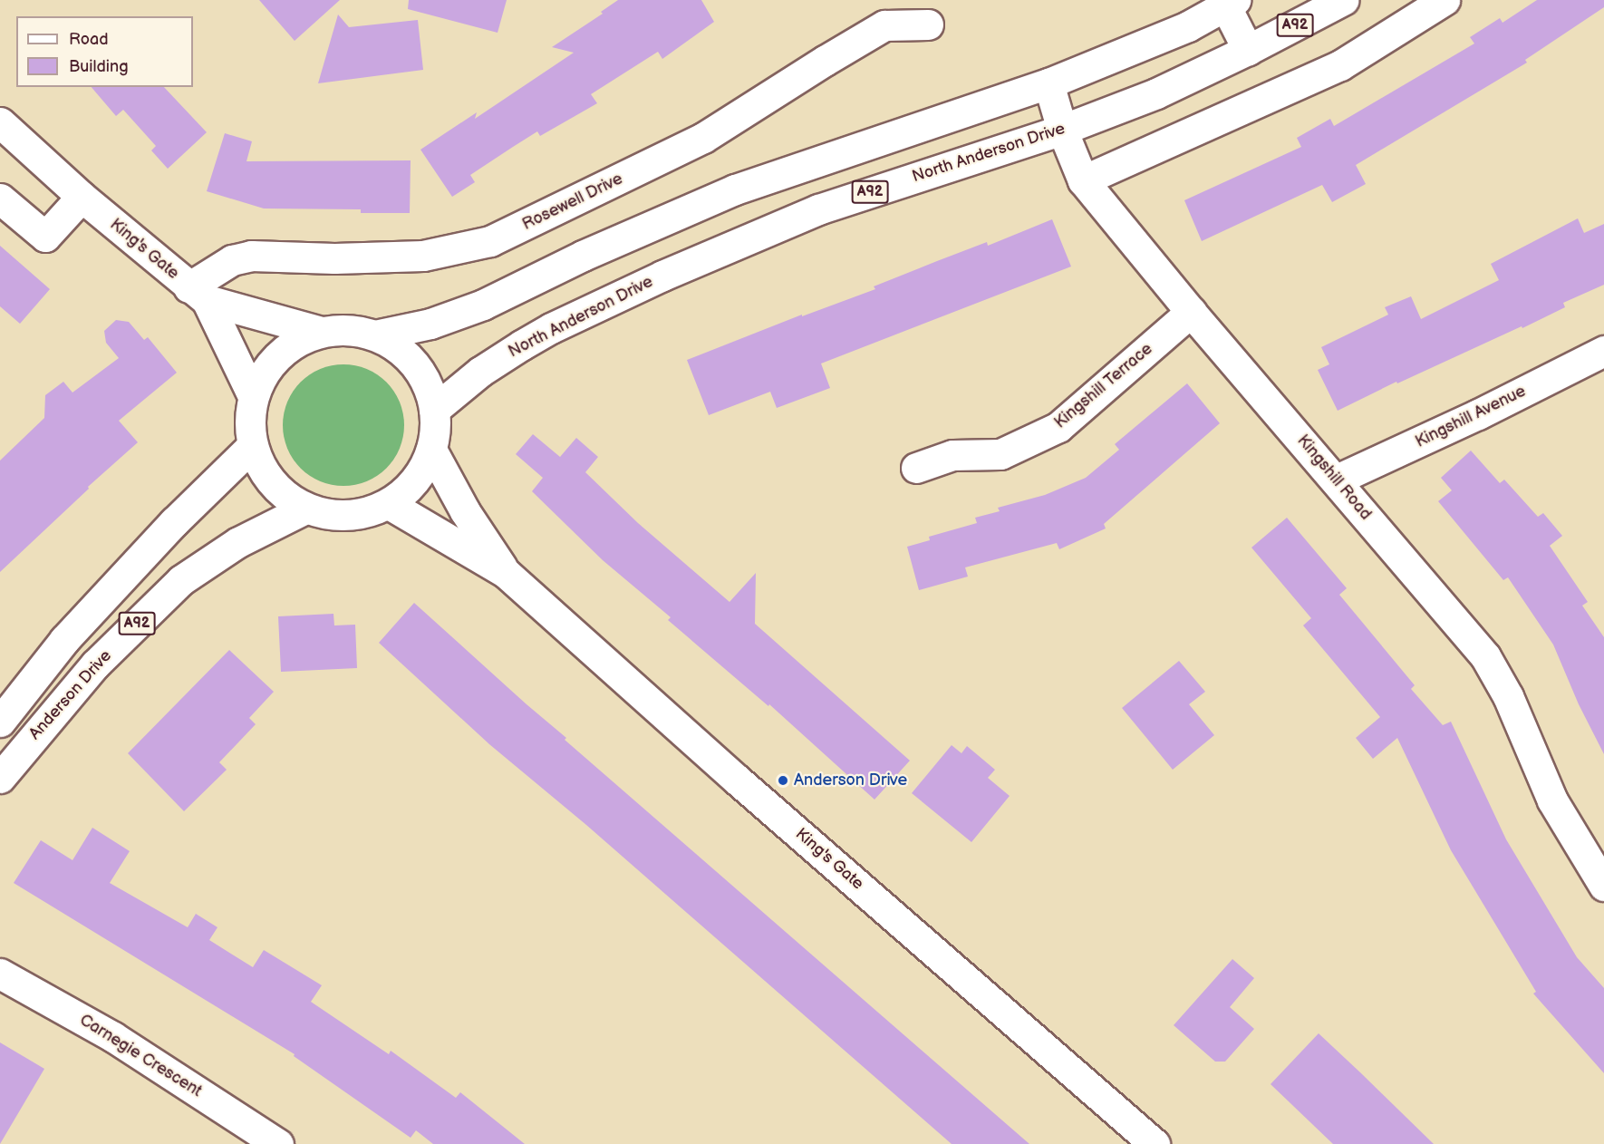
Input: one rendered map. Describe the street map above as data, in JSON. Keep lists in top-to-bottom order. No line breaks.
{"streets":{"street":["A92","North Anderson Drive","Rosewell Drive","King's Gate","Kingshill Terrace","Kingshill Avenue","Kingshill Road","Anderson Drive","Carnegie Crescent"]},"crossings":[["A92","North Anderson Drive"],["A92","King's Gate"],["A92","Anderson Drive"],["North Anderson Drive","King's Gate"],["North Anderson Drive","Kingshill Road"],["North Anderson Drive","Anderson Drive"],["Rosewell Drive","King's Gate"],["King's Gate","Anderson Drive"],["Kingshill Terrace","Kingshill Road"],["Kingshill Avenue","Kingshill Road"]],"places":["Anderson Drive"],"legend":["Road","Building"]}
